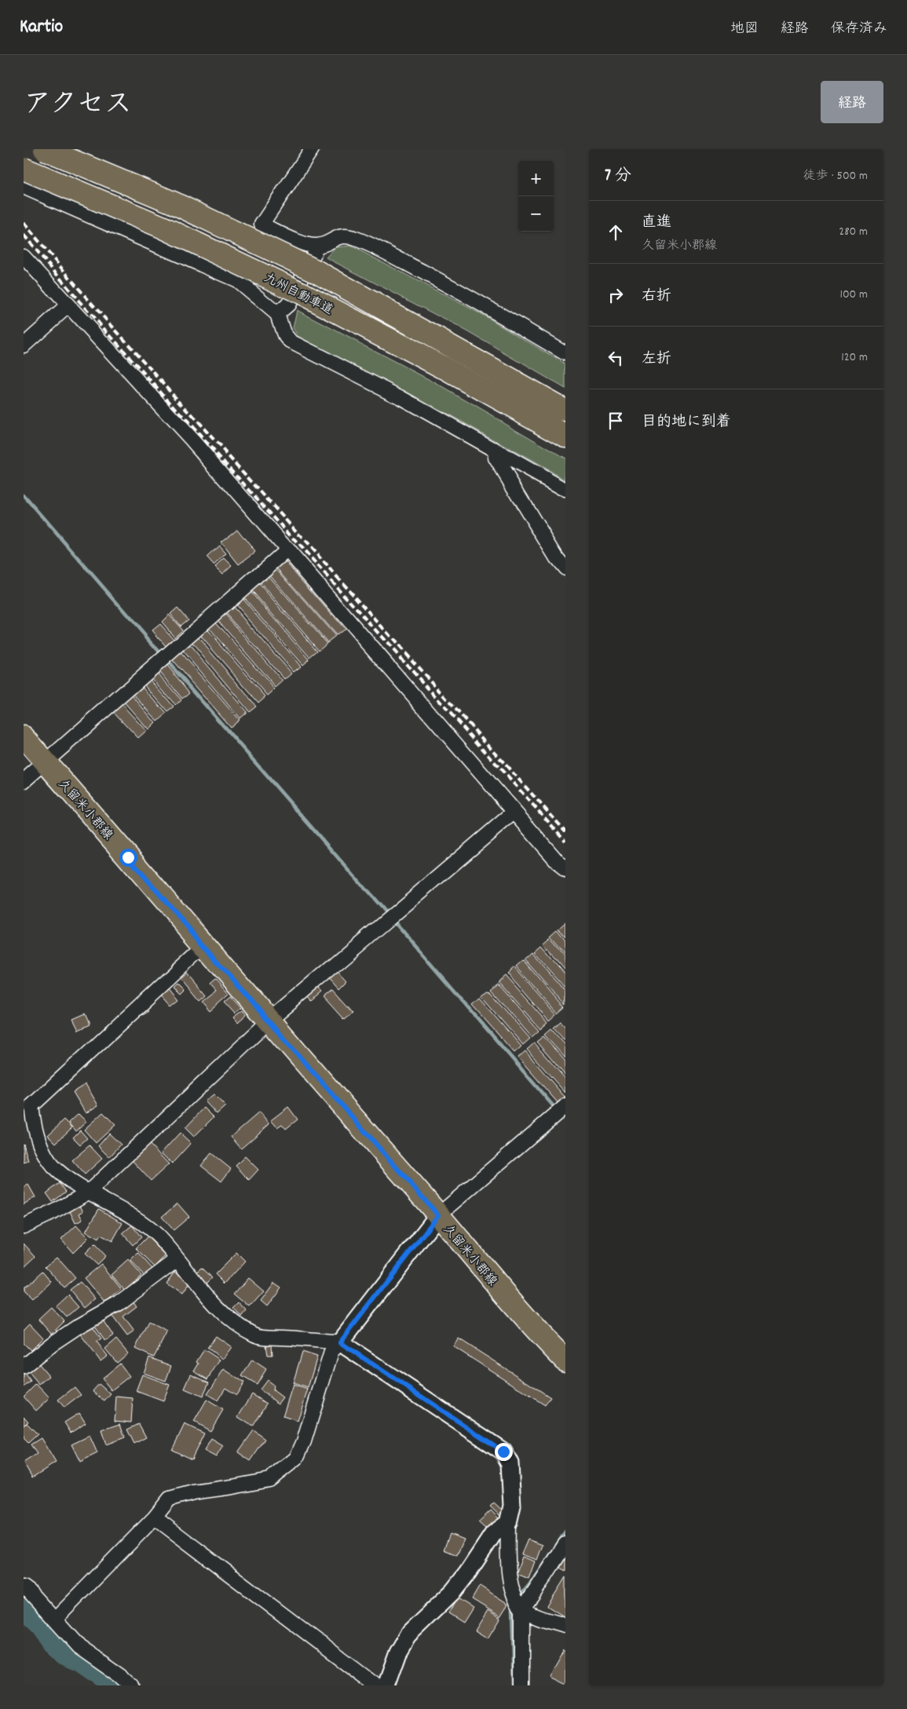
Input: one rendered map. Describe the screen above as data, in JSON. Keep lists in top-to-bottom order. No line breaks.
{"streets":{"main road":["九州自動車道","久留米小郡線"]},"page":{"header":"Kartio","nav":["地図","経路","保存済み"],"title":"アクセス","buttons":"経路","heading":["7 分","徒歩 · 500 m"],"map_buttons":["+","−"],"list":[["直進","久留米小郡線","280 m"],["右折","100 m"],["左折","120 m"],"目的地に到着"]}}
